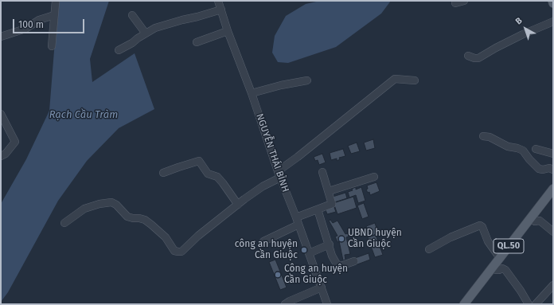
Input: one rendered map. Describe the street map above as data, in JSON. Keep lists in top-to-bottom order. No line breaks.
{"streets":{"main road":["QL.50"],"street":["NGUYỄN THÁI BÌNH"]},"water":["Rạch Cầu Tràm"],"places":["UBND huyện Cần Giuộc","công an huyện Cần Giuộc","Công an huyện Cần Giuộc"],"scale_bar":"100 m","north":"top left"}
